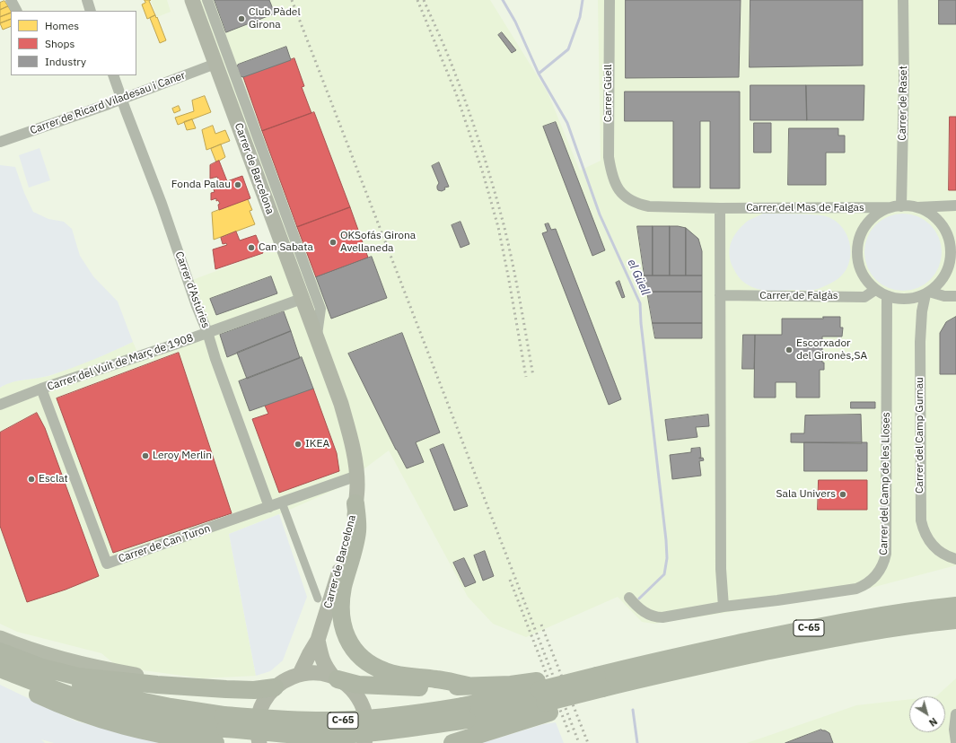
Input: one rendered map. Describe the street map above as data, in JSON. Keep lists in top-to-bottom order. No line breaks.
{"streets":{"highway":["C-65"],"main road":["Carrer de Barcelona"],"street":["Carrer Güell","Carrer de Ricard Viladesau i Caner","Carrer de Raset","Carrer del Mas de Falgas","Carrer d'Astúries","Carrer de Falgàs","Carrer del Vuit de Març de 1908","Carrer del Camp Gurnau","Carrer del Camp de les Lloses","Carrer de Can Turon"]},"crossings":[["Carrer Güell","Carrer del Mas de Falgas"],["Carrer de Ricard Viladesau i Caner","Carrer de Barcelona"],["Carrer de Ricard Viladesau i Caner","Carrer d'Astúries"],["Carrer de Raset","Carrer del Mas de Falgas"],["Carrer de Raset","Carrer de Falgàs"],["Carrer de Raset","Carrer del Camp Gurnau"],["Carrer de Raset","Carrer del Camp de les Lloses"],["Carrer de Barcelona","Carrer del Vuit de Març de 1908"],["Carrer de Barcelona","Carrer de Can Turon"],["Carrer del Mas de Falgas","Carrer de Falgàs"],["Carrer del Mas de Falgas","Carrer del Camp Gurnau"],["Carrer del Mas de Falgas","Carrer del Camp de les Lloses"],["Carrer d'Astúries","Carrer del Vuit de Març de 1908"],["Carrer d'Astúries","Carrer de Can Turon"],["Carrer de Falgàs","Carrer del Camp Gurnau"],["Carrer de Falgàs","Carrer del Camp de les Lloses"],["Carrer del Vuit de Març de 1908","Carrer de Can Turon"],["Carrer del Camp Gurnau","Carrer del Camp de les Lloses"]],"water":["el Güell"],"places":["Club Pàdel Girona","Fonda Palau","OKSofás Girona Avellaneda","Can Sabata","Escorxador del Gironès,SA","IKEA","Leroy Merlin","Esclat","Sala Univers"],"legend":["Homes","Shops","Industry"],"north":"bottom right"}
